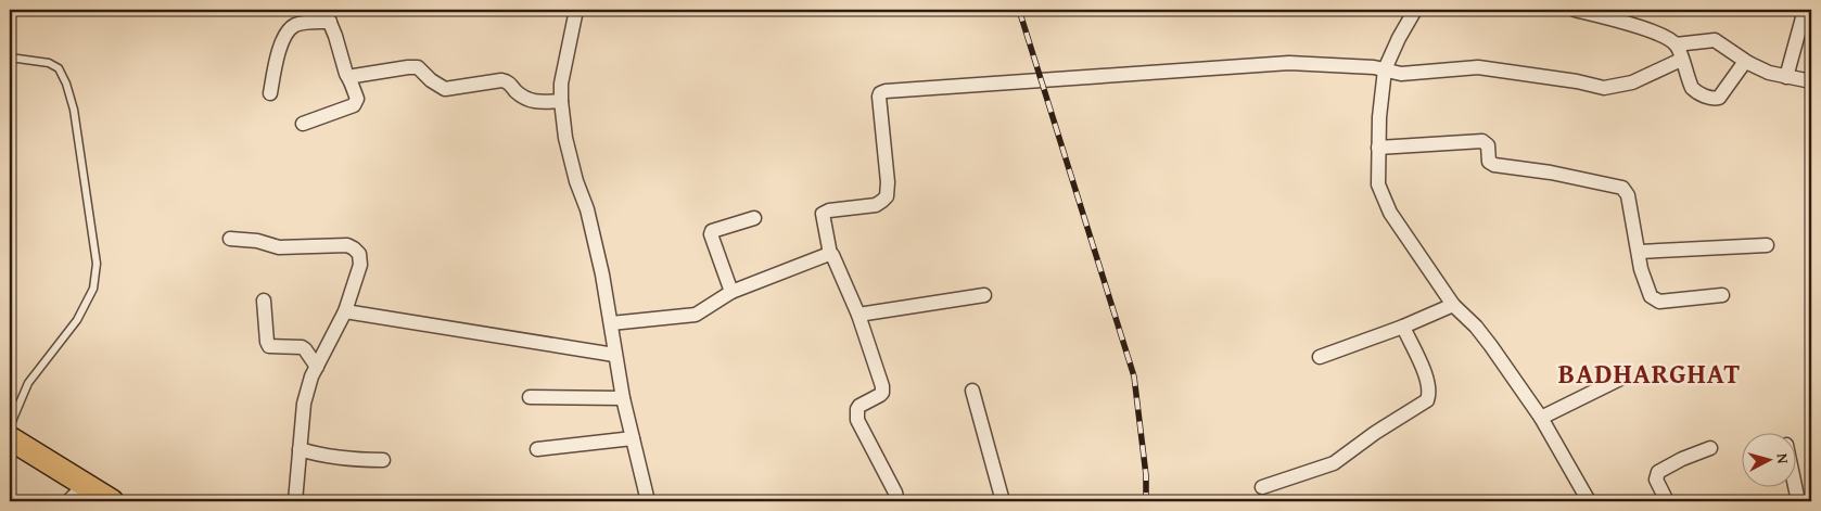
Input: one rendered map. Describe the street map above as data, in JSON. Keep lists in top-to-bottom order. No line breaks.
{"districts":["BADHARGHAT"],"north":"right"}
